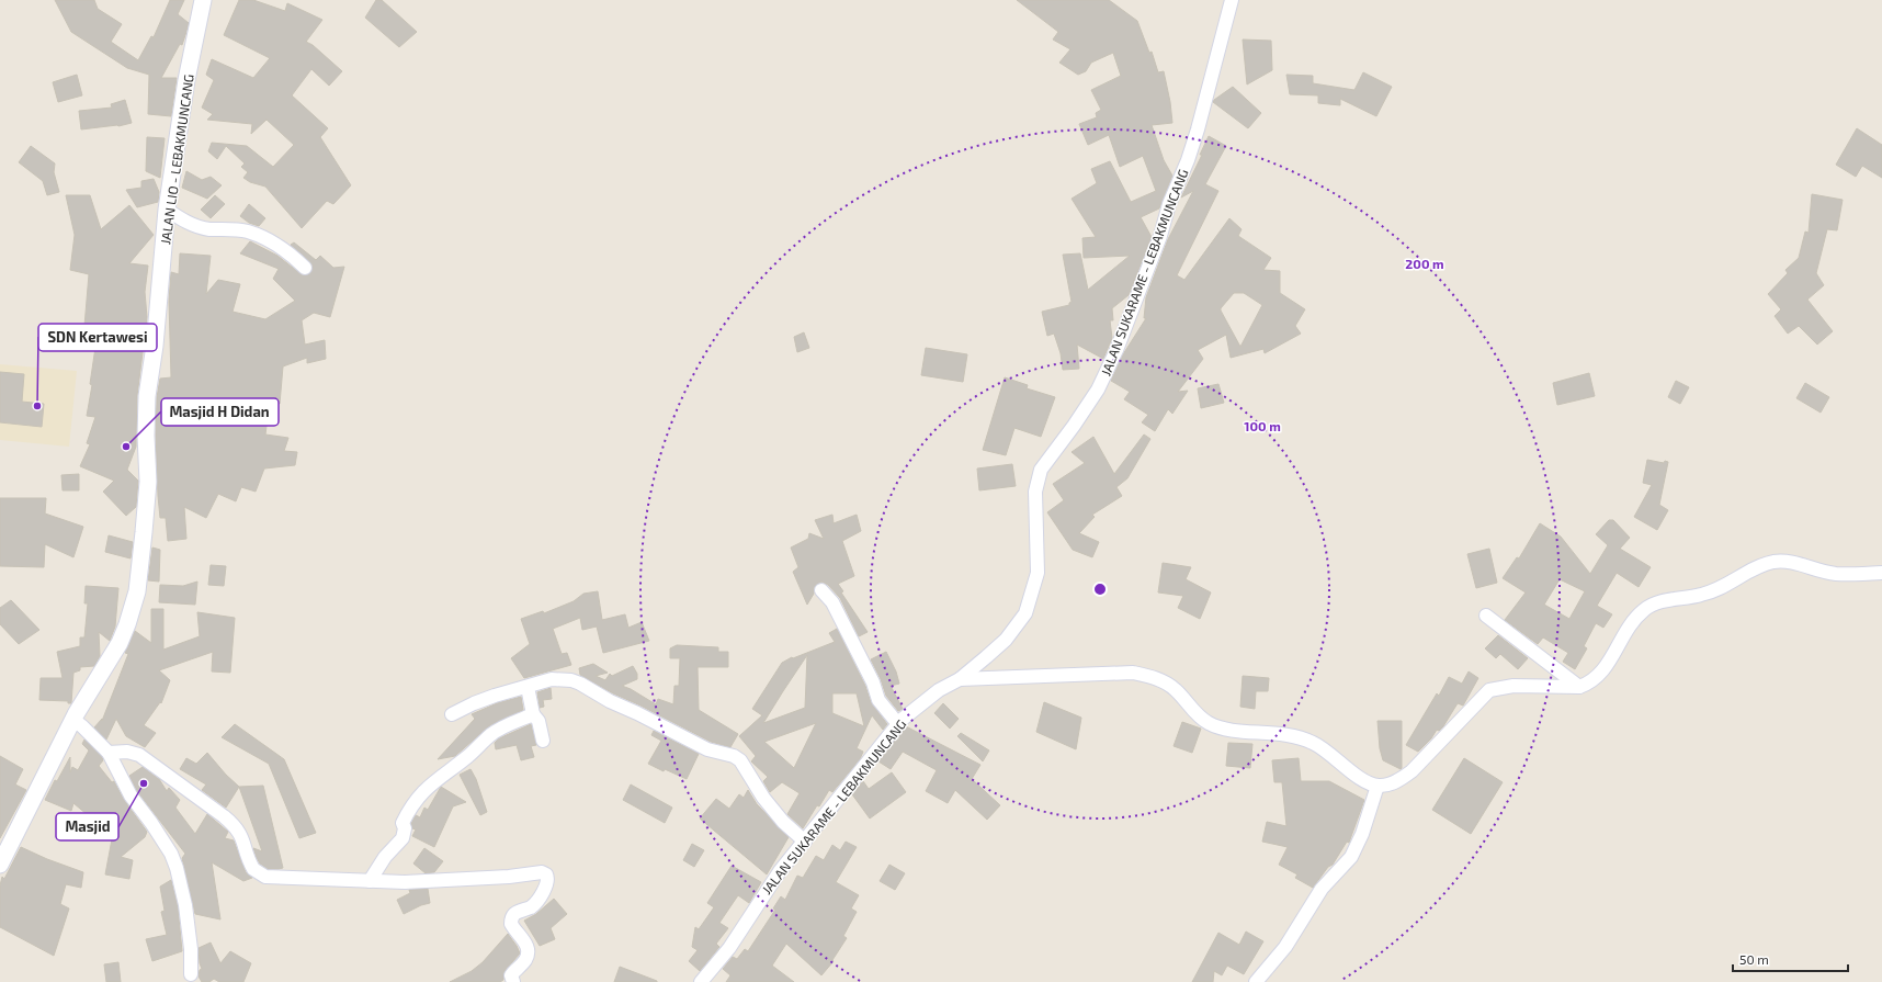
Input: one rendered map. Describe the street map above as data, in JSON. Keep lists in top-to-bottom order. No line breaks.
{"streets":{"street":["JALAN LIO - LEBAKMUNCANG","JALAN SUKARAME - LEBAKMUNCANG"]},"places":["SDN Kertawesi","Masjid H Didan","Masjid"],"scale_bar":"50 m","rings":["200 m","100 m"]}
